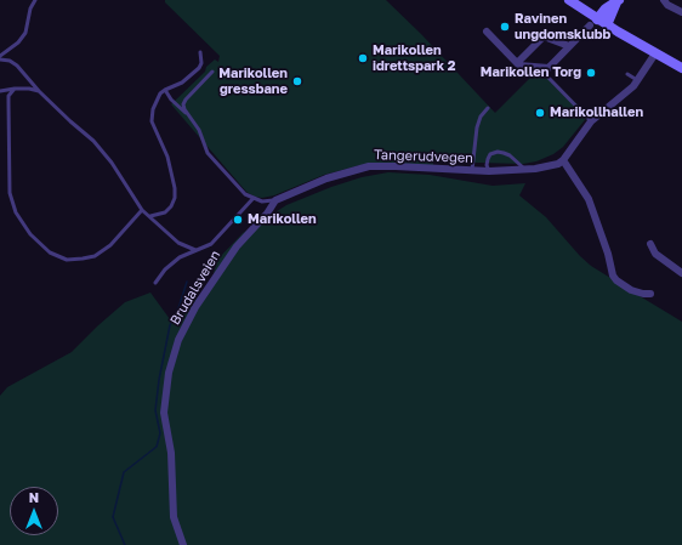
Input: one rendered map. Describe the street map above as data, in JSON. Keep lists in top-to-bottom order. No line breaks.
{"streets":{"street":["Tangerudvegen","Brudalsveien"]},"crossings":[["Tangerudvegen","Brudalsveien"]],"places":["Ravinen ungdomsklubb","Marikollen idrettspark 2","Marikollen Torg","Marikollen gressbane","Marikollhallen","Marikollen"],"north":"top"}
